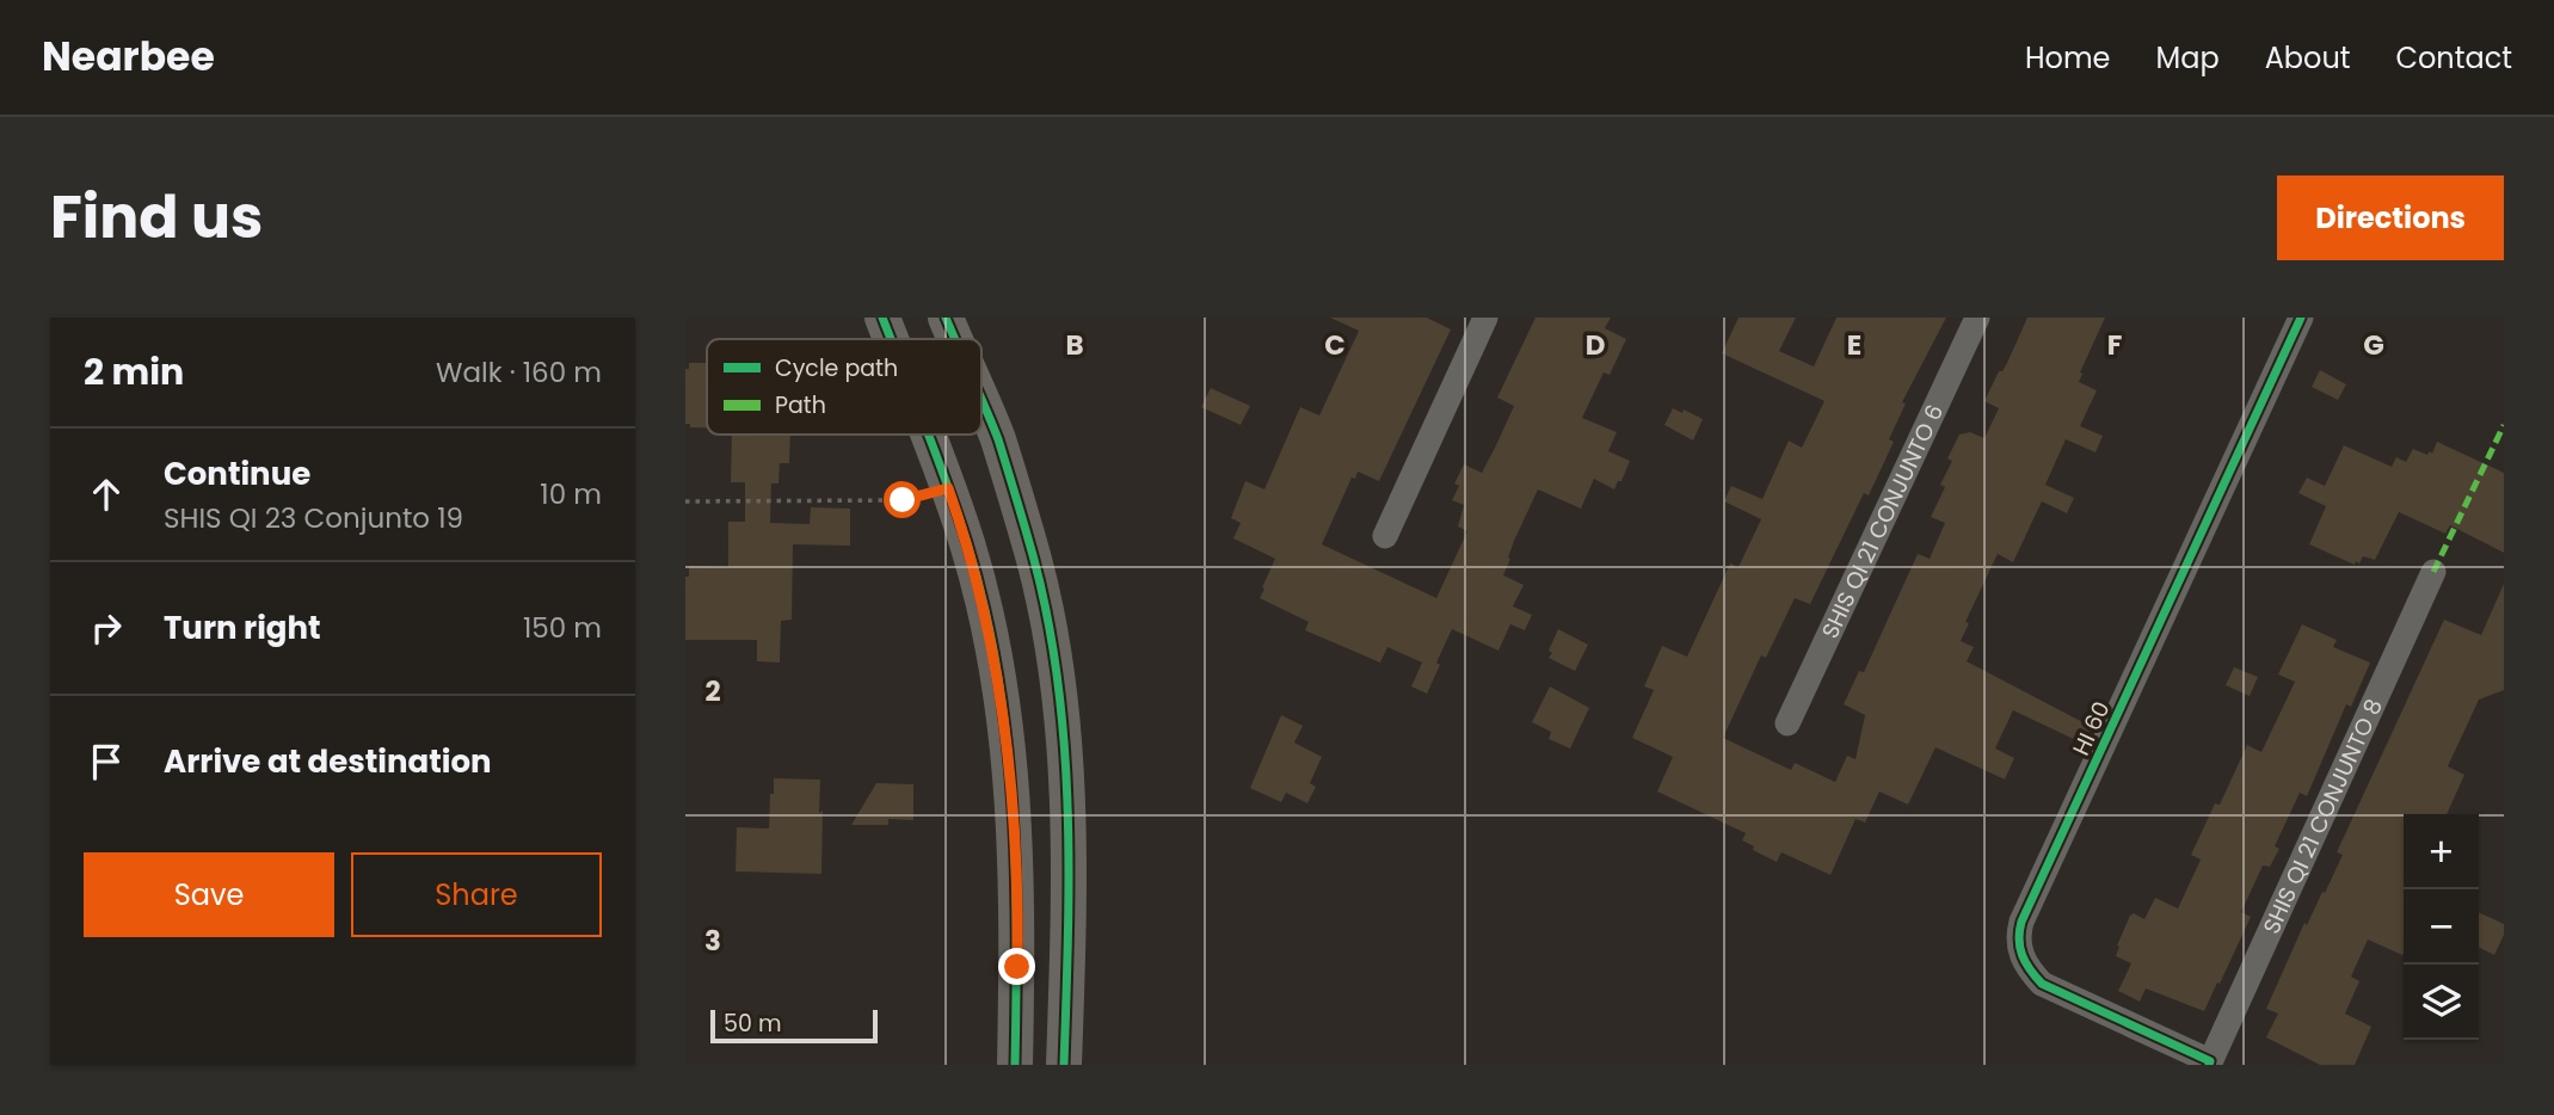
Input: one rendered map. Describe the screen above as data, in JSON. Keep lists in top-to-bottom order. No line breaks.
{"streets":{"street":["SHIS QI 21 CONJUNTO 6","HI 60","SHIS QI 21 CONJUNTO 8"]},"crossings":[["HI 60","SHIS QI 21 CONJUNTO 8"]],"legend":["Cycle path","Path"],"scale_bar":"50 m","page":{"header":"Nearbee","nav":["Home","Map","About","Contact"],"title":"Find us","buttons":["Directions",["Save","Share"]],"heading":["2 min","Walk · 160 m"],"list":[["Continue","SHIS QI 23 Conjunto 19","10 m"],["Turn right","150 m"],"Arrive at destination"],"map_buttons":["+","−"],"scale":"50 m"},"grid":{"columns":["B","C","D","E","F","G"],"rows":["2","3"]}}
